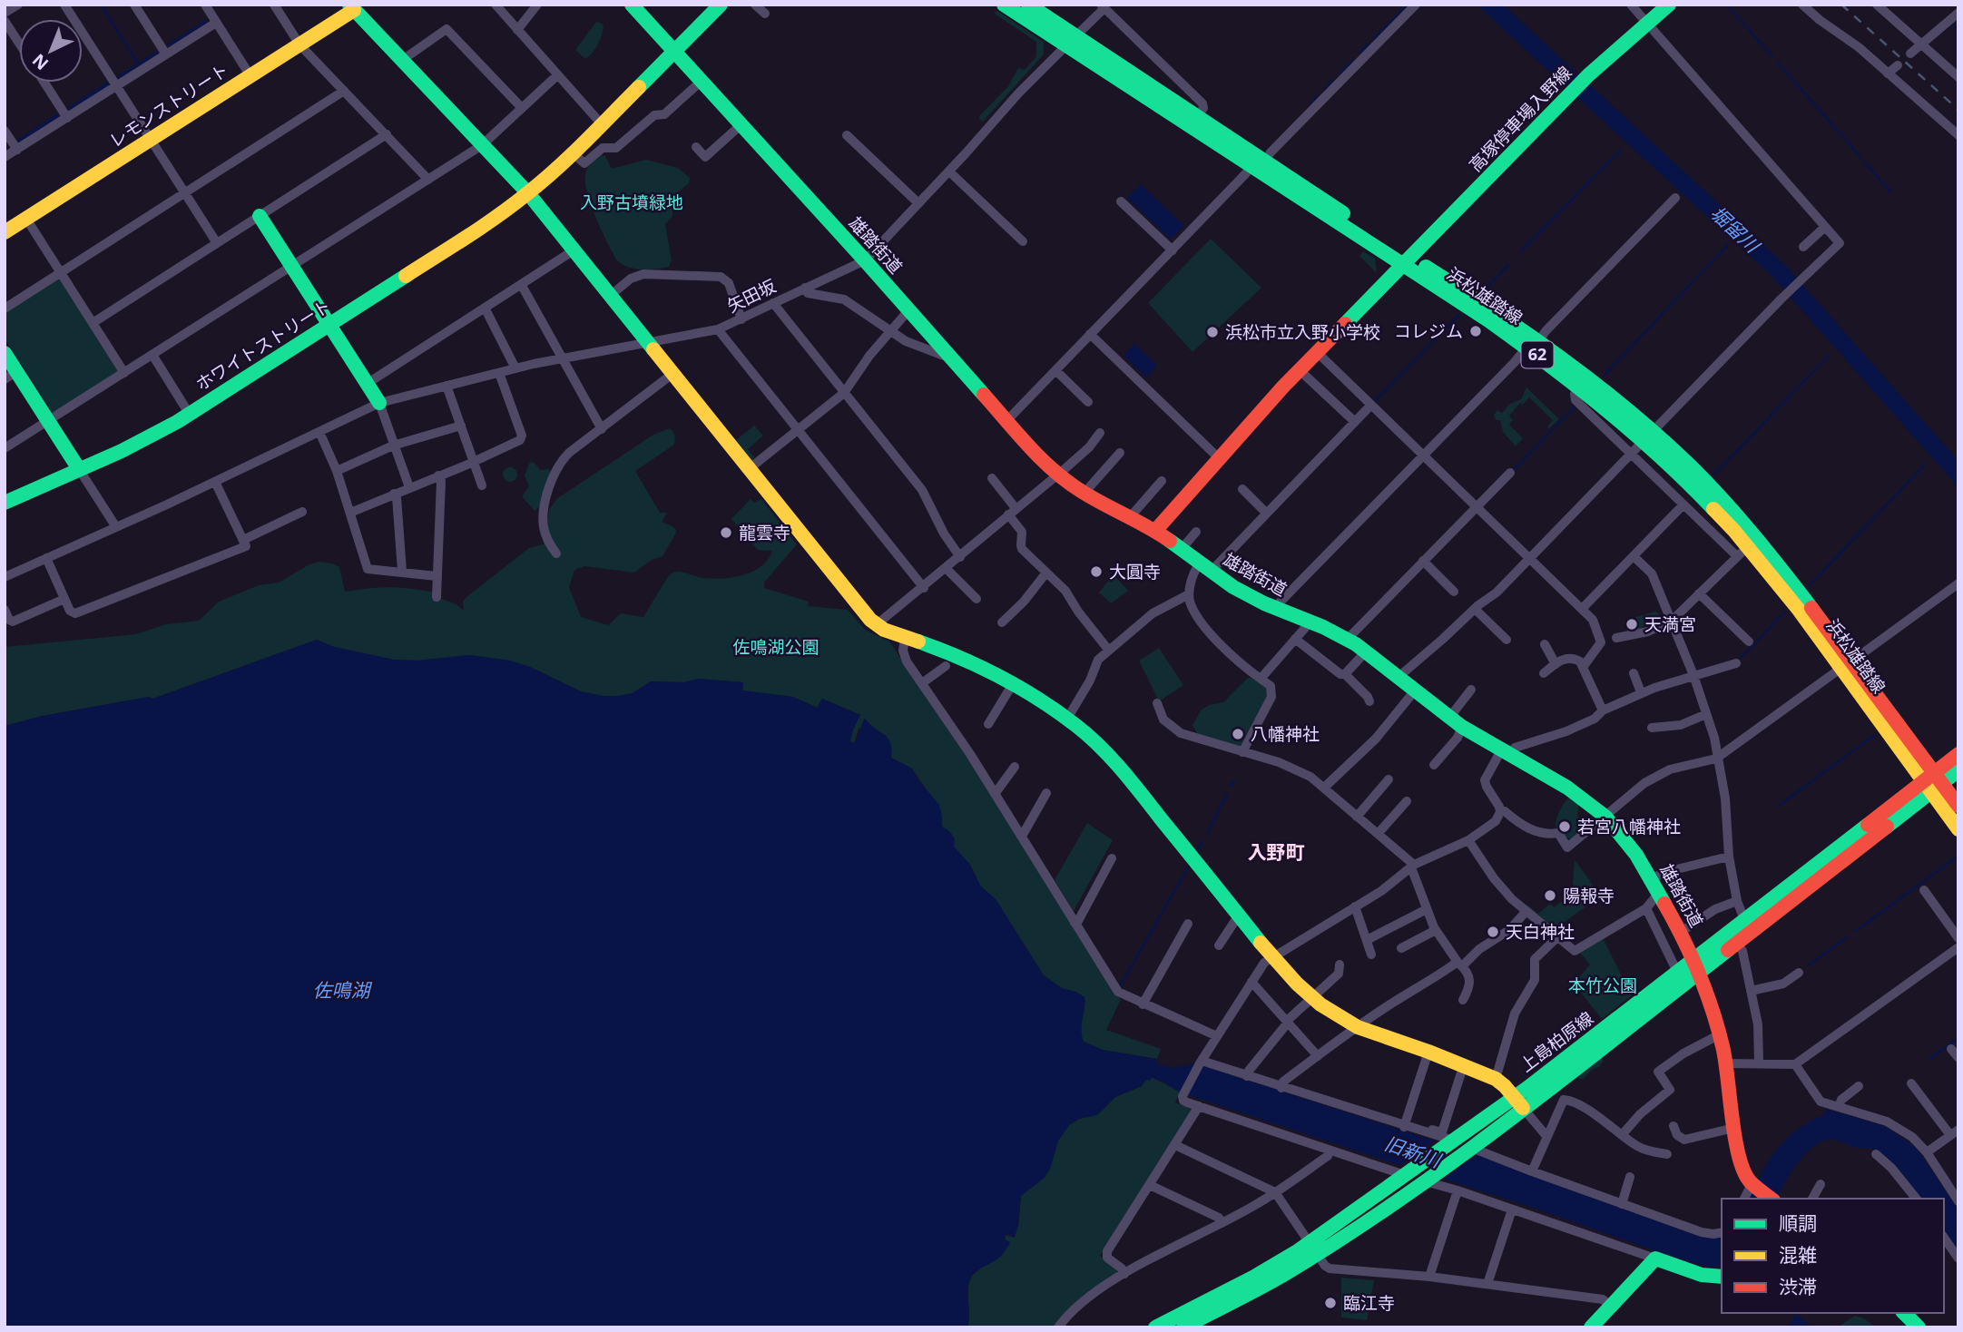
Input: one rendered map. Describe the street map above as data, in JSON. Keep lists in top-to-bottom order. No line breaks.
{"streets":{"street":["レモンストリート","高塚停車場入野線","雄踏街道","矢田坂","浜松雄踏線","ホワイトストリート","62","上島柏原線"]},"crossings":[["高塚停車場入野線","雄踏街道"],["高塚停車場入野線","浜松雄踏線"],["雄踏街道","矢田坂"],["雄踏街道","ホワイトストリート"],["雄踏街道","上島柏原線"],["浜松雄踏線","上島柏原線"]],"districts":["入野町"],"water":["堀留川","佐鳴湖","旧新川"],"parks":["入野古墳緑地","佐鳴湖公園","本竹公園"],"places":["コレジム","浜松市立入野小学校","龍雲寺","大圓寺","天満宮","八幡神社","若宮八幡神社","陽報寺","天白神社","臨江寺"],"legend":["順調","混雑","渋滞"],"north":"bottom left"}
